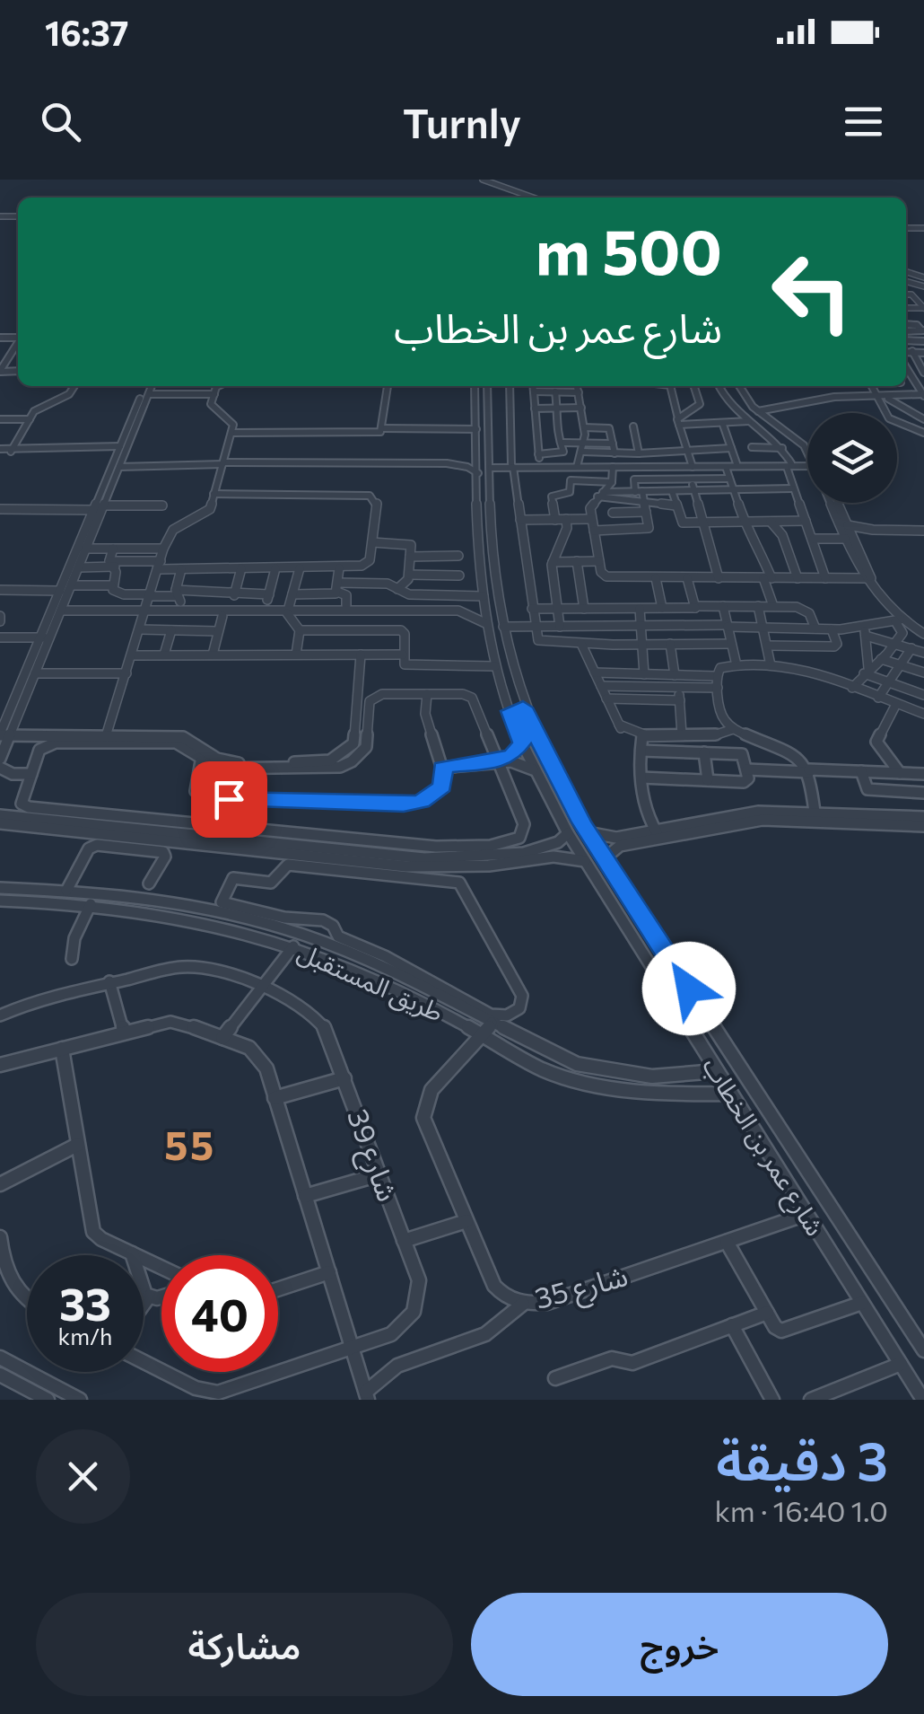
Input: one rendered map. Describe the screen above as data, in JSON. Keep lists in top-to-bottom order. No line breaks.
{"streets":{"street":["طريق المستقبل","شارع عمر بن الخطاب","شارع 39","شارع 35"]},"crossings":[["طريق المستقبل","شارع عمر بن الخطاب"],["طريق المستقبل","شارع 35"],["شارع عمر بن الخطاب","شارع 35"]],"districts":["55"],"page":{"status":"16:37","header":"Turnly","turn":["500 m","شارع عمر بن الخطاب"],"speed":"33 km/h","limit":"40","heading":["3 دقيقة","1.0 km · 16:40"],"buttons":["خروج","مشاركة"]}}
